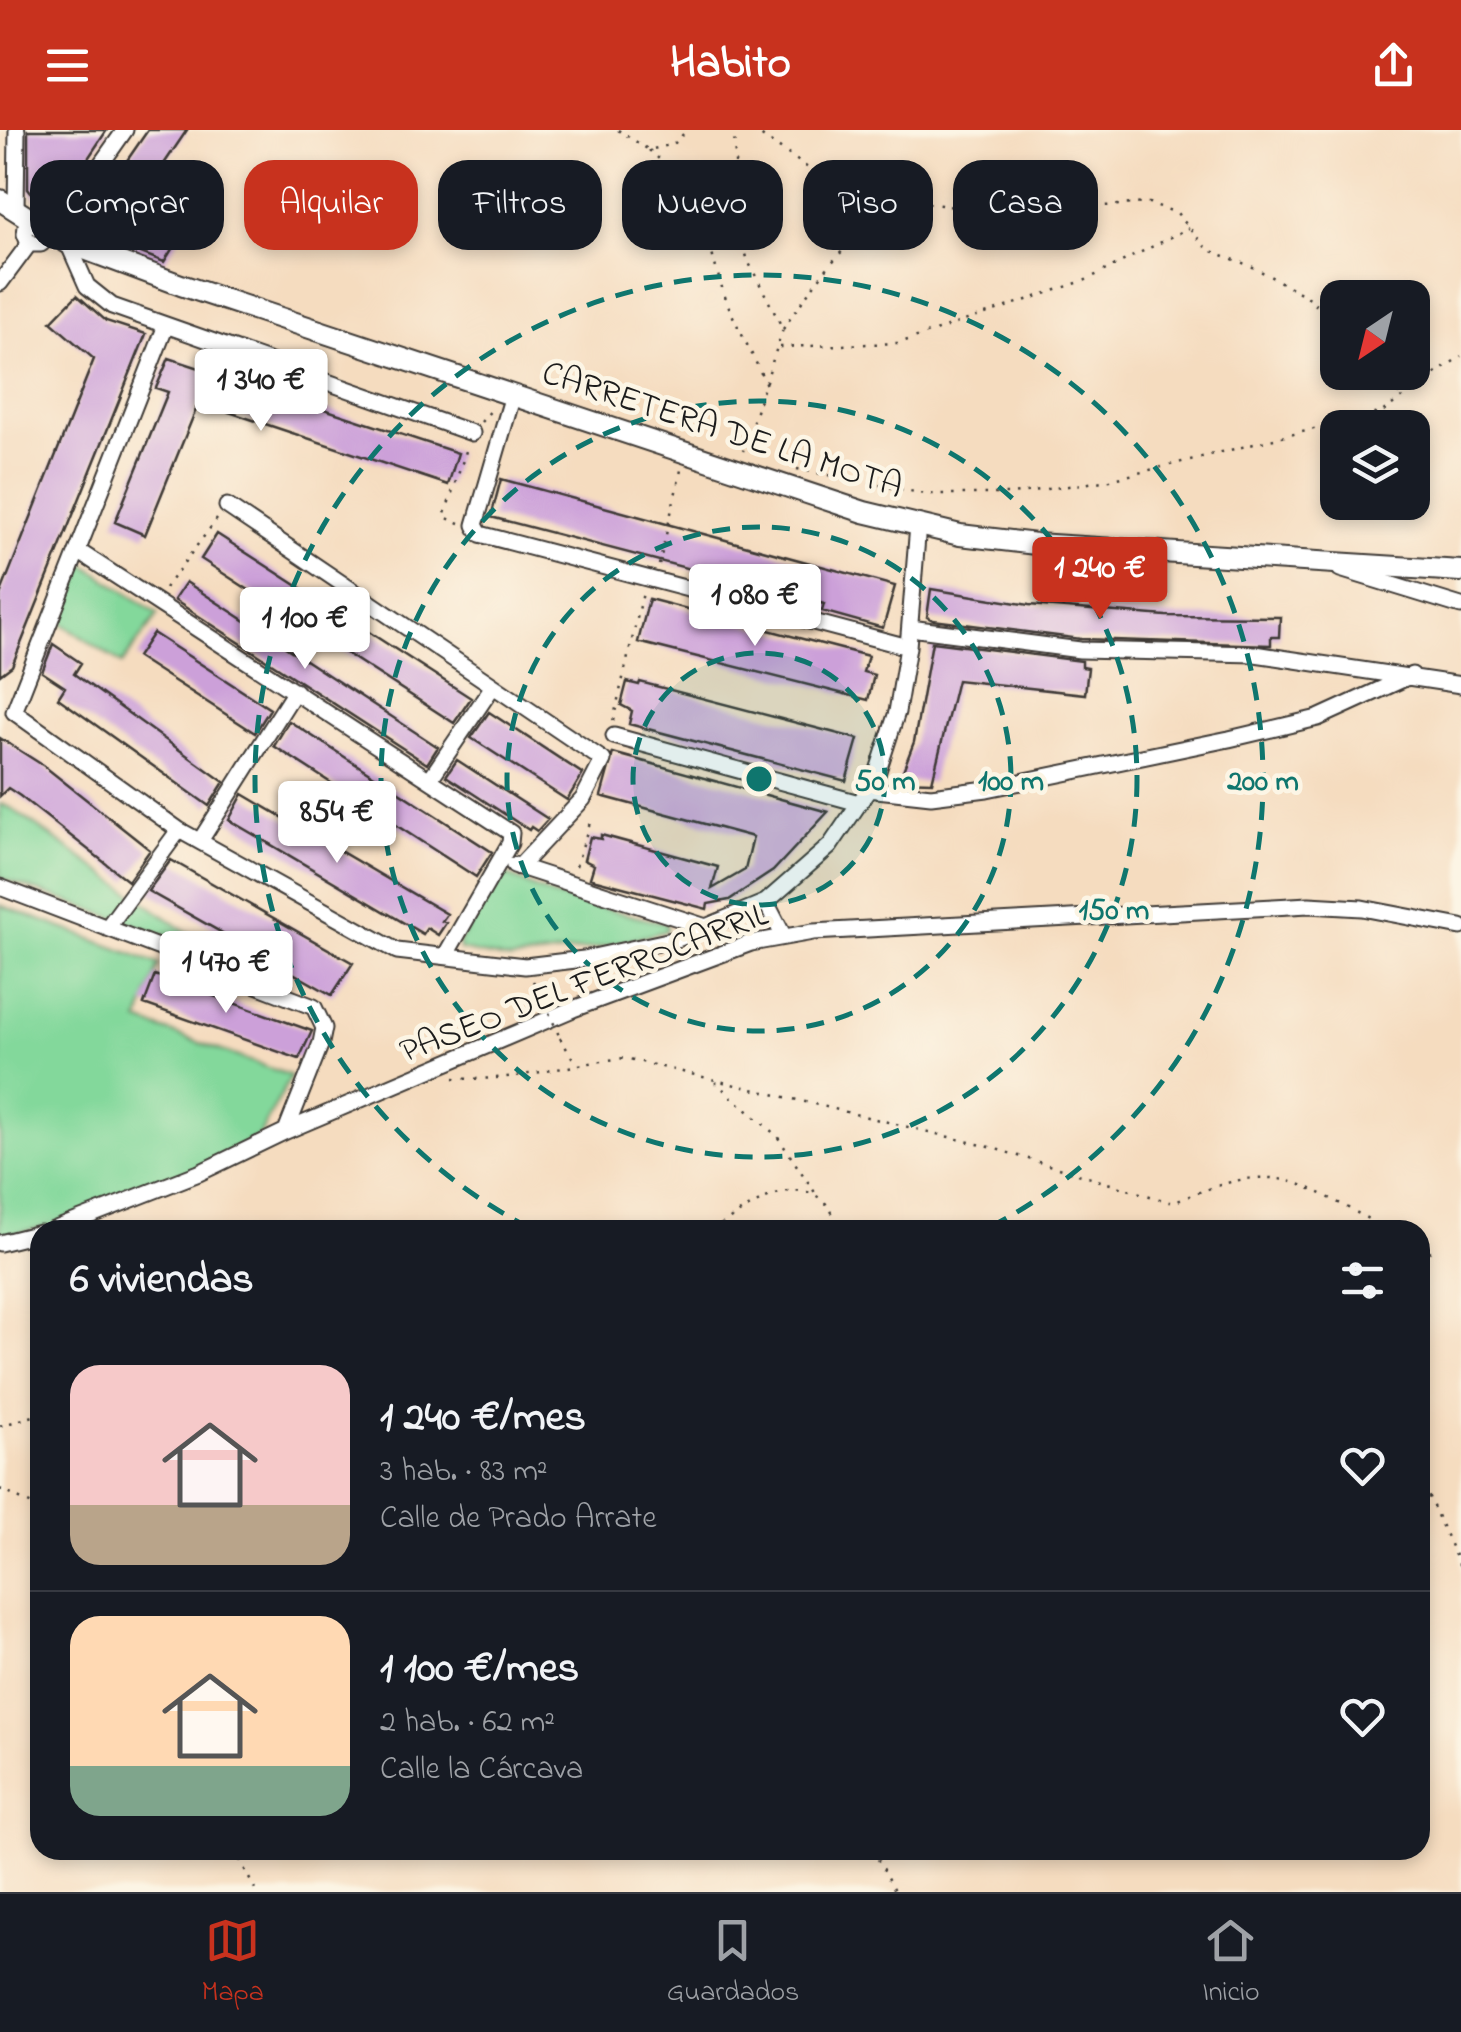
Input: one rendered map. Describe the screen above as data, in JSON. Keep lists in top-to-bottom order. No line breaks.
{"streets":{"main road":["CARRETERA DE LA MOTA"],"street":["PASEO DEL FERROCARRIL"]},"north":"bottom left","page":{"header":"Habito","chip":["Comprar","Alquilar","Filtros","Nuevo","Piso","Casa"],"price":["1 340 €","1 240 €","1 080 €","1 100 €","854 €","1 470 €"],"heading":"6 viviendas","list":[{"name":"1 240 €/mes","note":"3 hab. · 83 m² · Calle de Prado Arrate"},{"name":"1 100 €/mes","note":"2 hab. · 62 m² · Calle la Cárcava"}],"tabs":["Mapa","Guardados","Inicio"]},"rings":["50 m","100 m","200 m","150 m"]}
